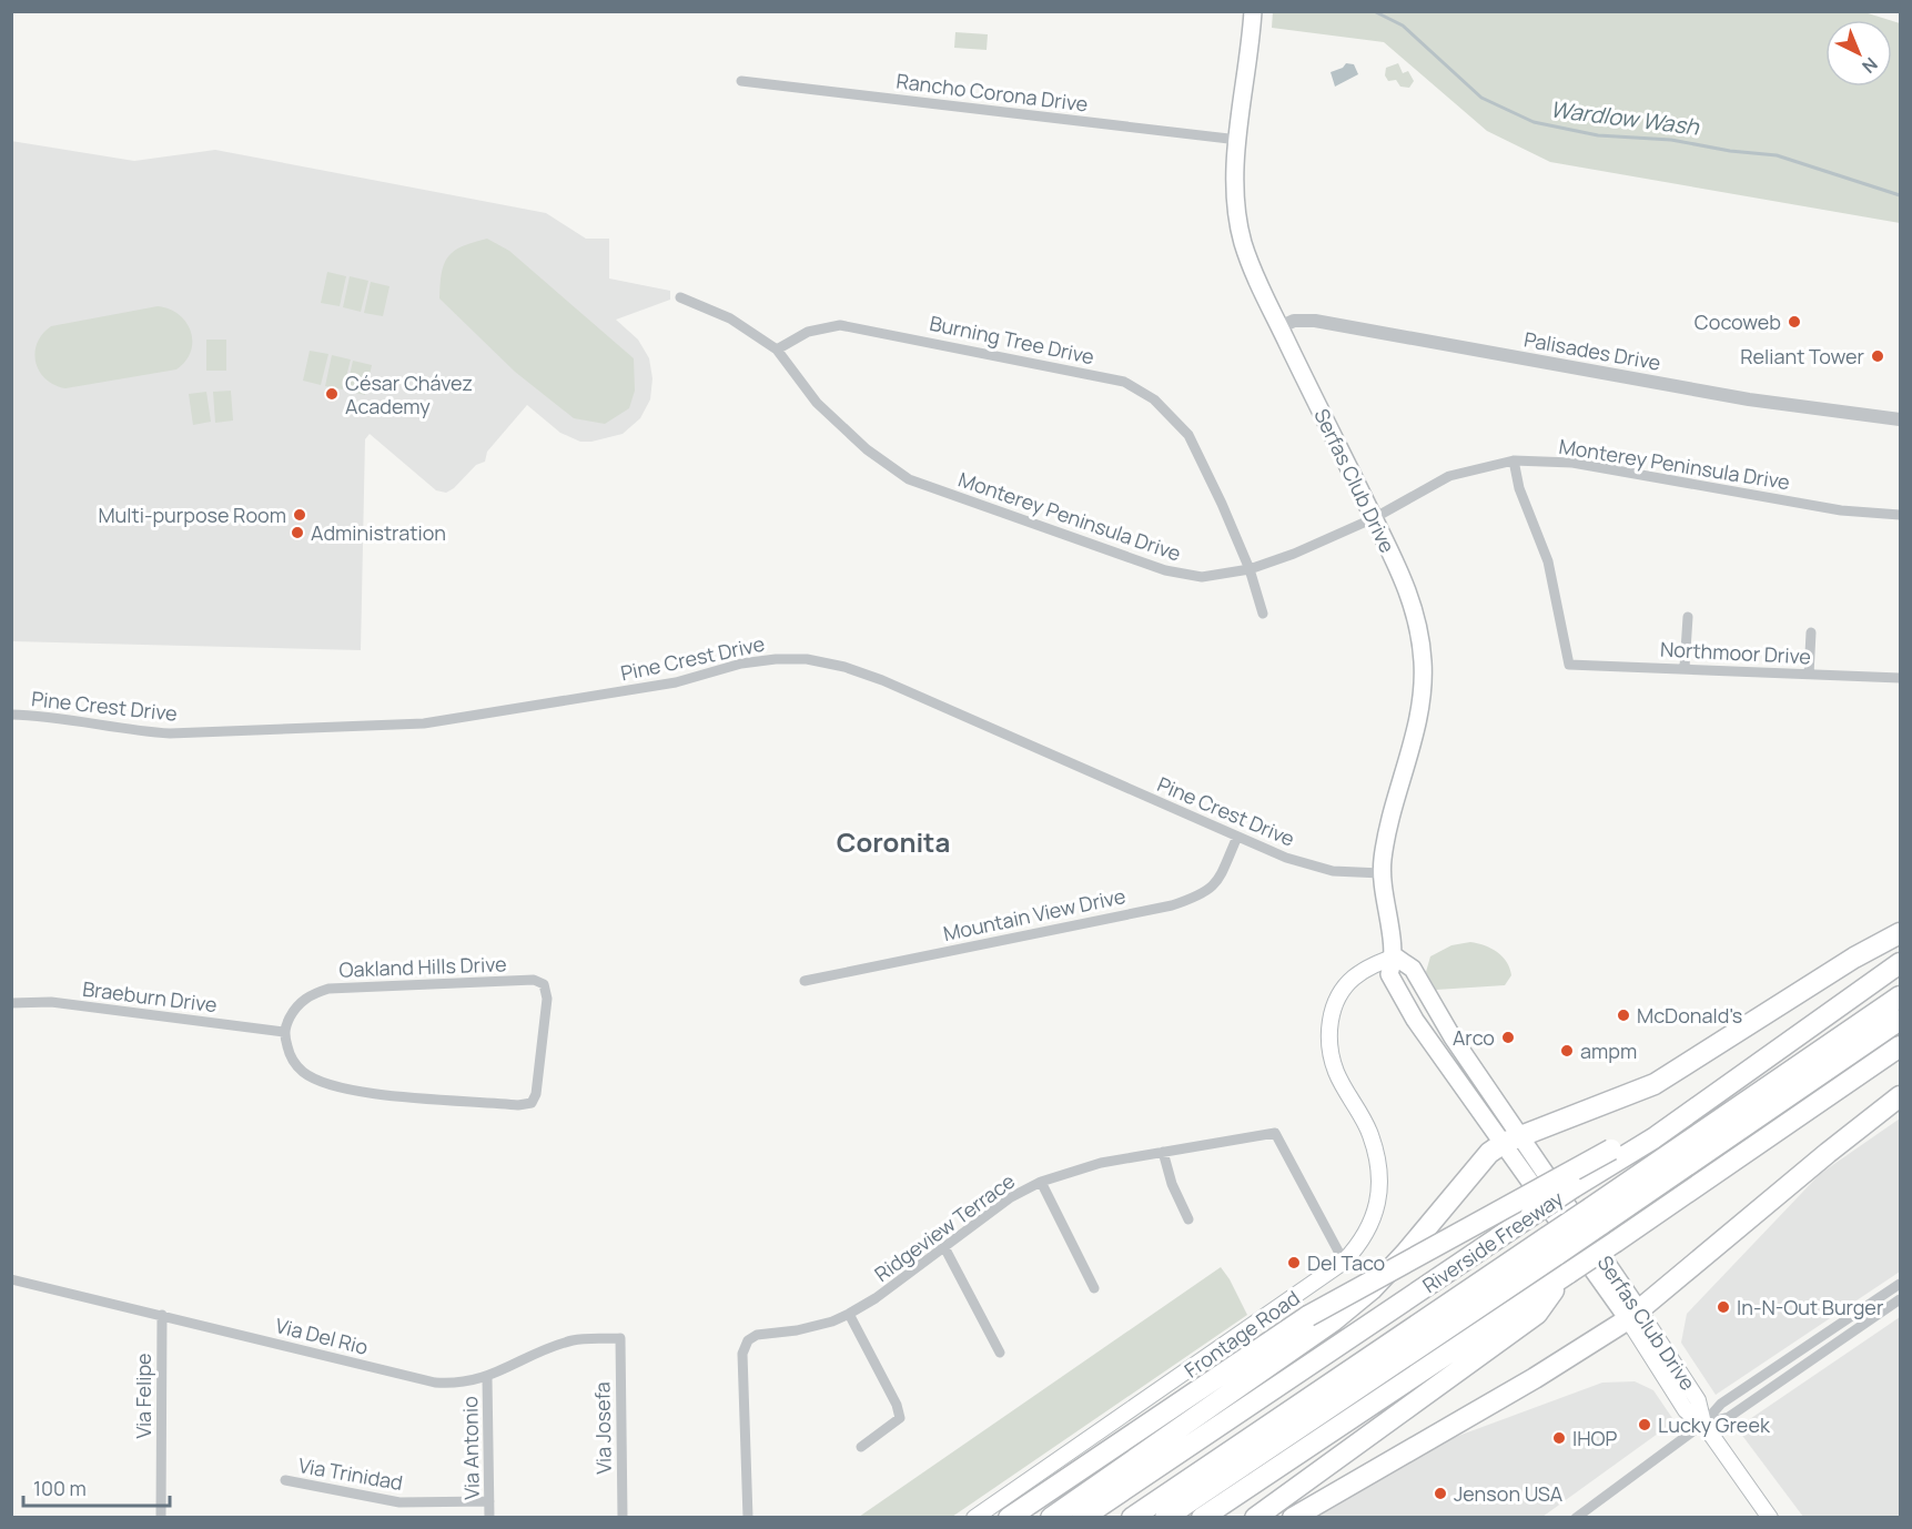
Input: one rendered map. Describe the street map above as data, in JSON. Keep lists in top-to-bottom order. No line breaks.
{"streets":{"highway":["Riverside Freeway"],"main road":["Serfas Club Drive","Frontage Road"],"street":["Rancho Corona Drive","Burning Tree Drive","Palisades Drive","Monterey Peninsula Drive","Northmoor Drive","Pine Crest Drive","Mountain View Drive","Oakland Hills Drive","Braeburn Drive","Ridgeview Terrace","Via Del Rio","Via Felipe","Via Josefa","Via Antonio","Via Trinidad"]},"crossings":[["Rancho Corona Drive","Serfas Club Drive"],["Burning Tree Drive","Monterey Peninsula Drive"],["Palisades Drive","Serfas Club Drive"],["Monterey Peninsula Drive","Serfas Club Drive"],["Monterey Peninsula Drive","Northmoor Drive"],["Serfas Club Drive","Pine Crest Drive"],["Serfas Club Drive","Frontage Road"],["Pine Crest Drive","Mountain View Drive"],["Oakland Hills Drive","Braeburn Drive"],["Ridgeview Terrace","Frontage Road"],["Via Del Rio","Via Felipe"],["Via Del Rio","Via Josefa"],["Via Del Rio","Via Antonio"],["Via Antonio","Via Trinidad"]],"districts":["Coronita"],"water":["Wardlow Wash"],"places":["Cocoweb","Reliant Tower","César Chávez Academy","Multi-purpose Room","Administration","McDonald's","Arco","ampm","Del Taco","In-N-Out Burger","Lucky Greek","IHOP","Jenson USA"],"scale_bar":"100 m","north":"bottom right"}
